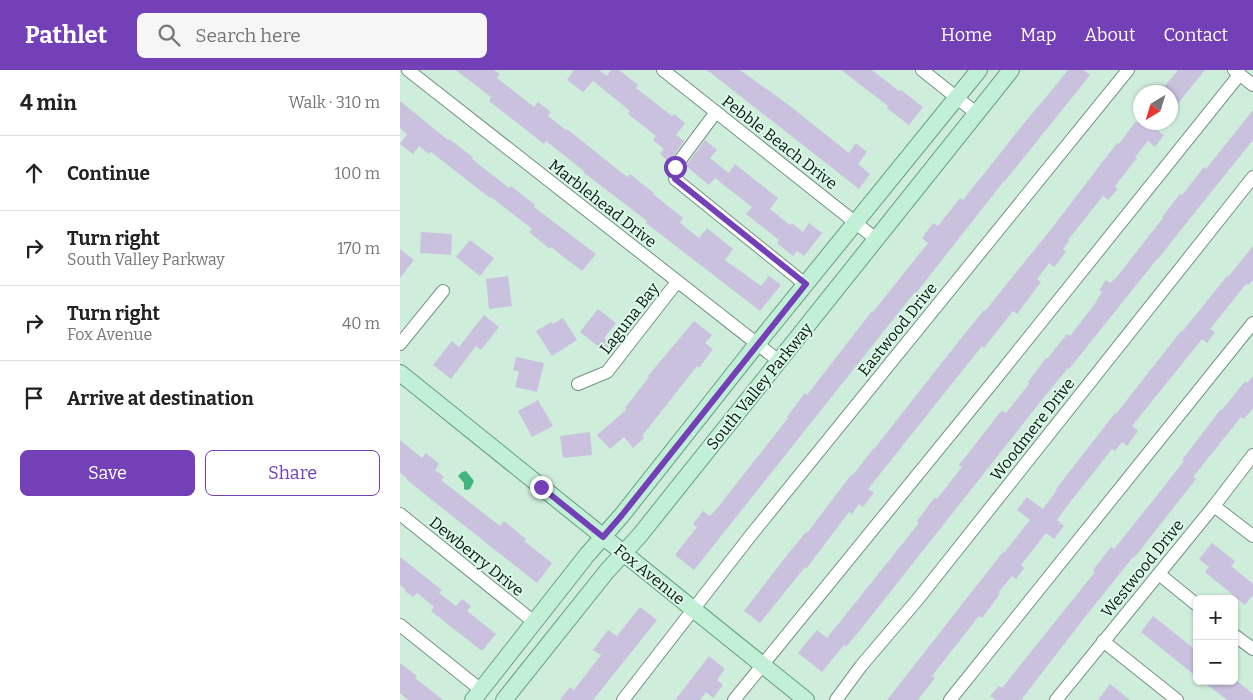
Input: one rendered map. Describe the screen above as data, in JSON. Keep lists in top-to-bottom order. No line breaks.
{"streets":{"main road":["South Valley Parkway","Fox Avenue"],"street":["Pebble Beach Drive","Marblehead Drive","Laguna Bay","Eastwood Drive","Woodmere Drive","Dewberry Drive","Westwood Drive"]},"crossings":[["Pebble Beach Drive","South Valley Parkway"],["Marblehead Drive","Laguna Bay"],["Marblehead Drive","South Valley Parkway"],["Eastwood Drive","Fox Avenue"],["South Valley Parkway","Dewberry Drive"],["South Valley Parkway","Fox Avenue"]],"north":"bottom left","page":{"header":"Pathlet","search":"Search here","nav":["Home","Map","About","Contact"],"heading":["4 min","Walk · 310 m"],"list":[["Continue","100 m"],["Turn right","South Valley Parkway","170 m"],["Turn right","Fox Avenue","40 m"],"Arrive at destination"],"buttons":["Save","Share"],"map_buttons":["+","−"]}}
